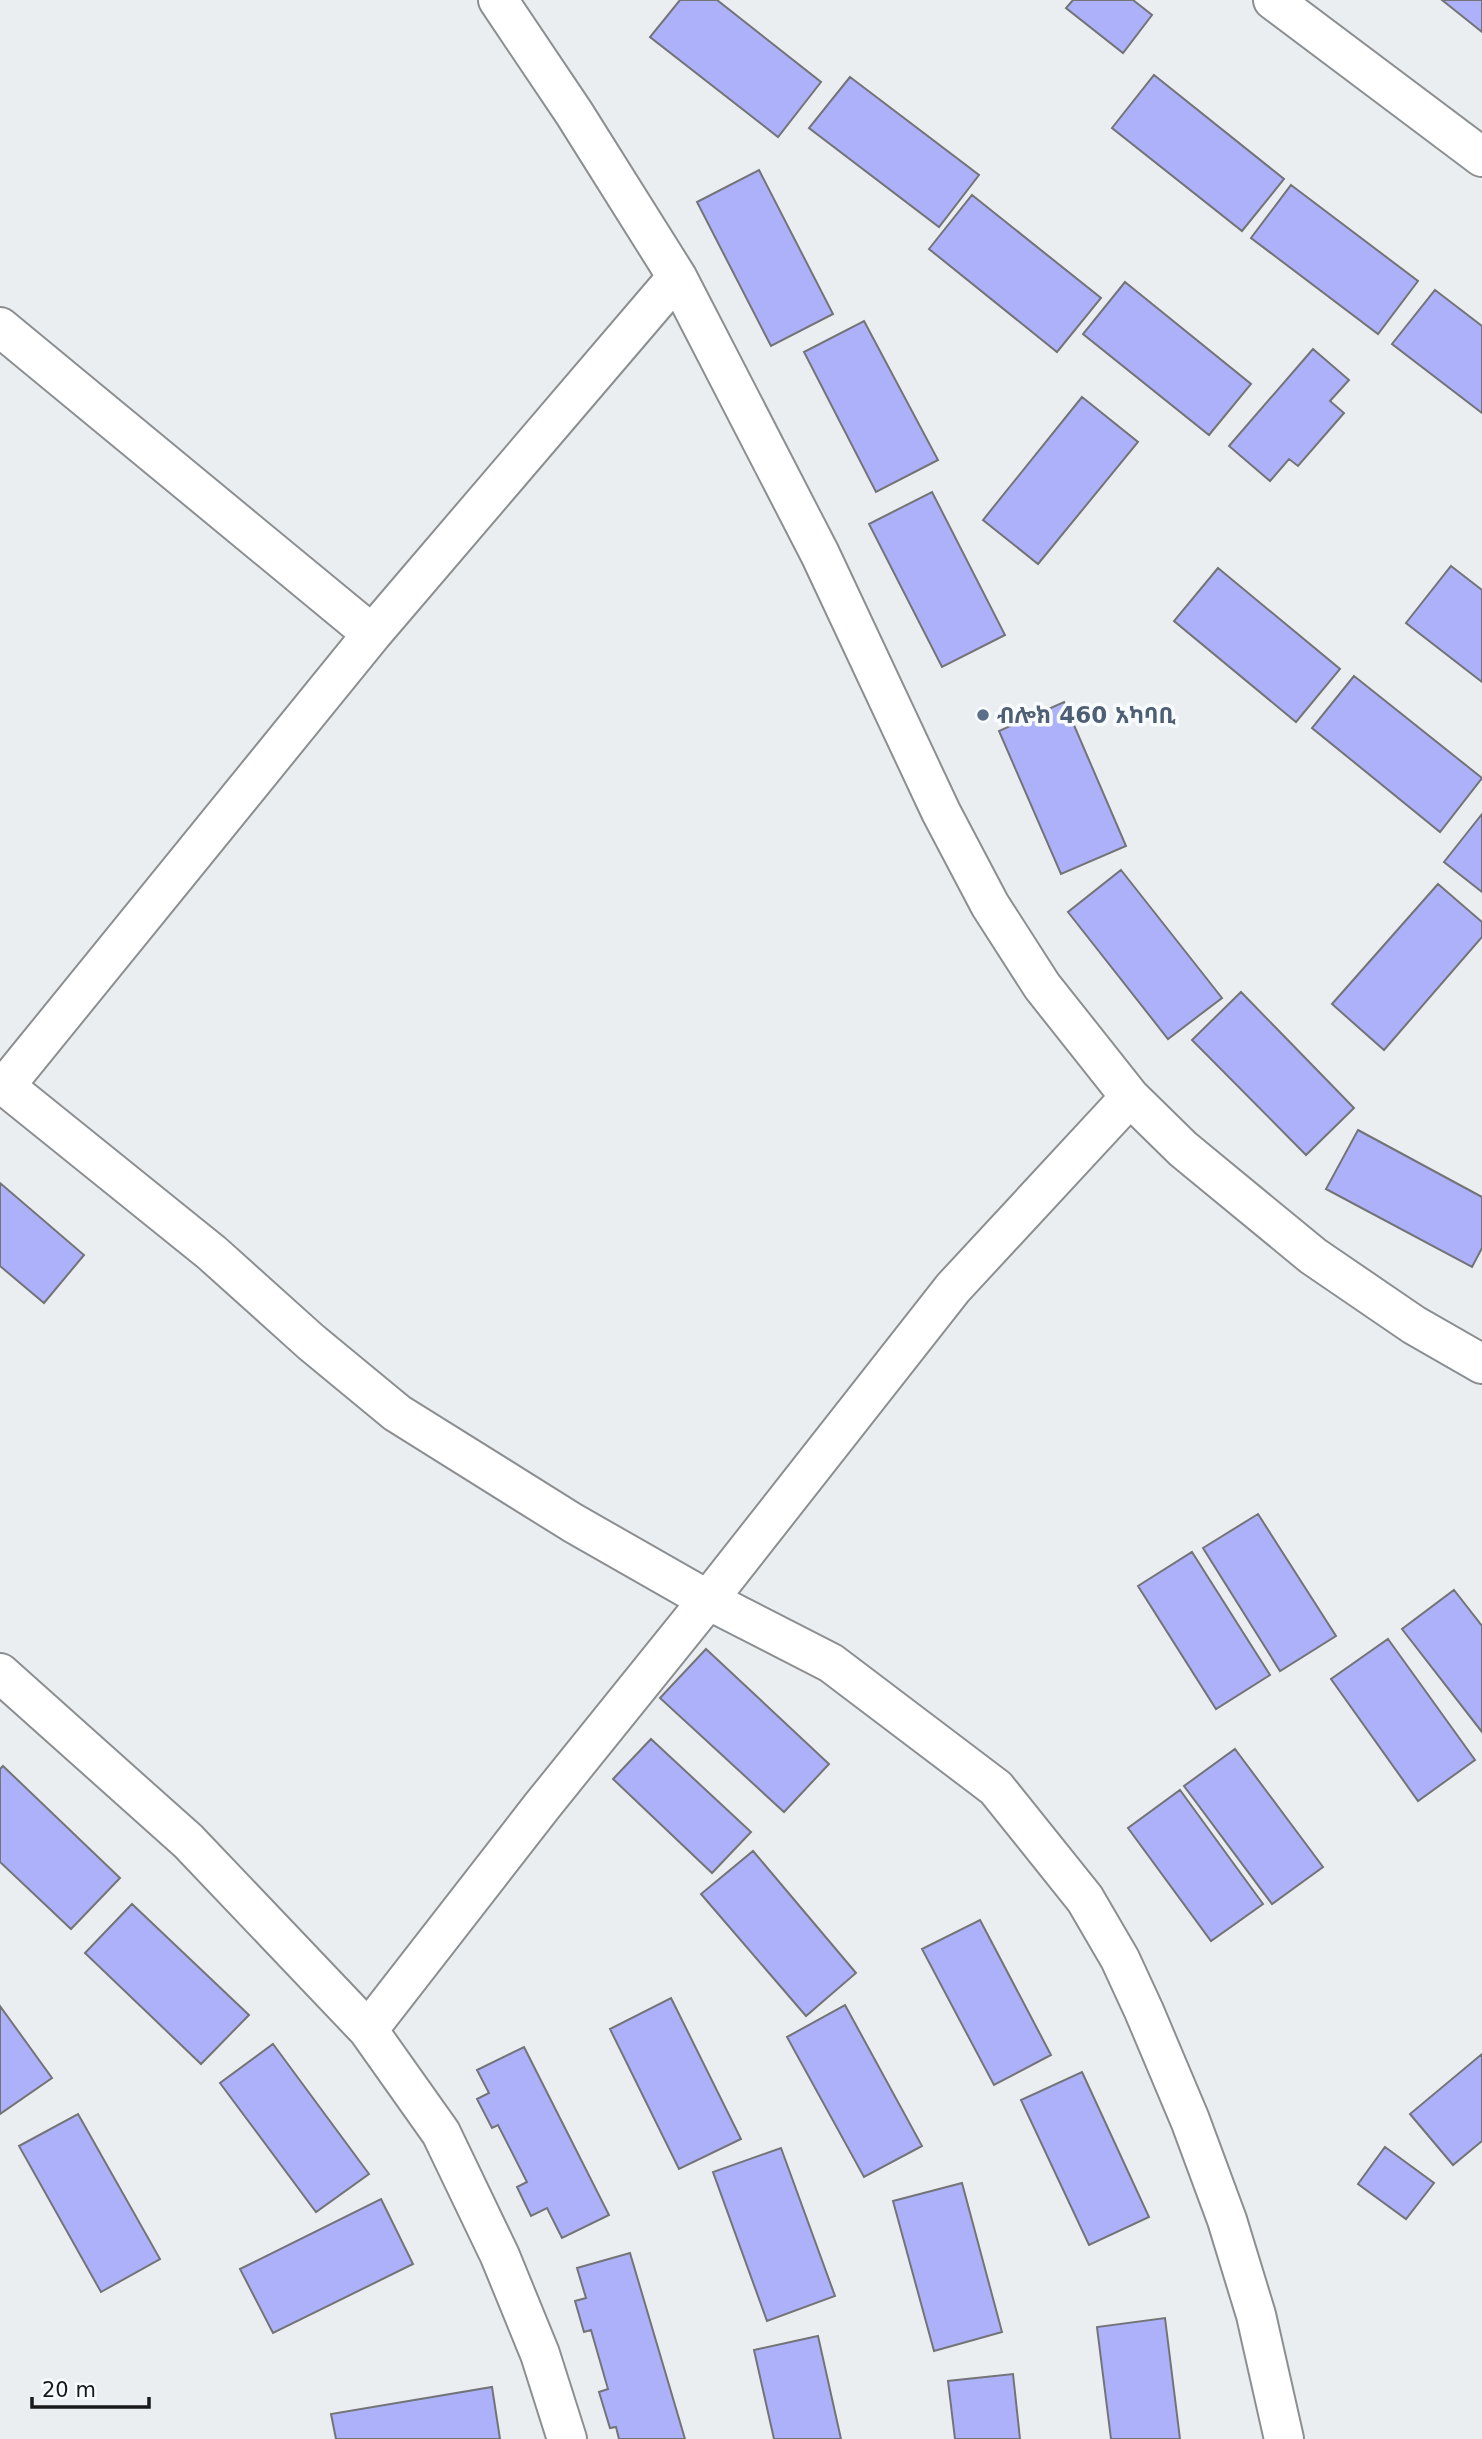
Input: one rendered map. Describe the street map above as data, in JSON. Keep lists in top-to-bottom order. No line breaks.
{"places":["ብሎክ 460 አካባቢ"],"scale_bar":"20 m"}
